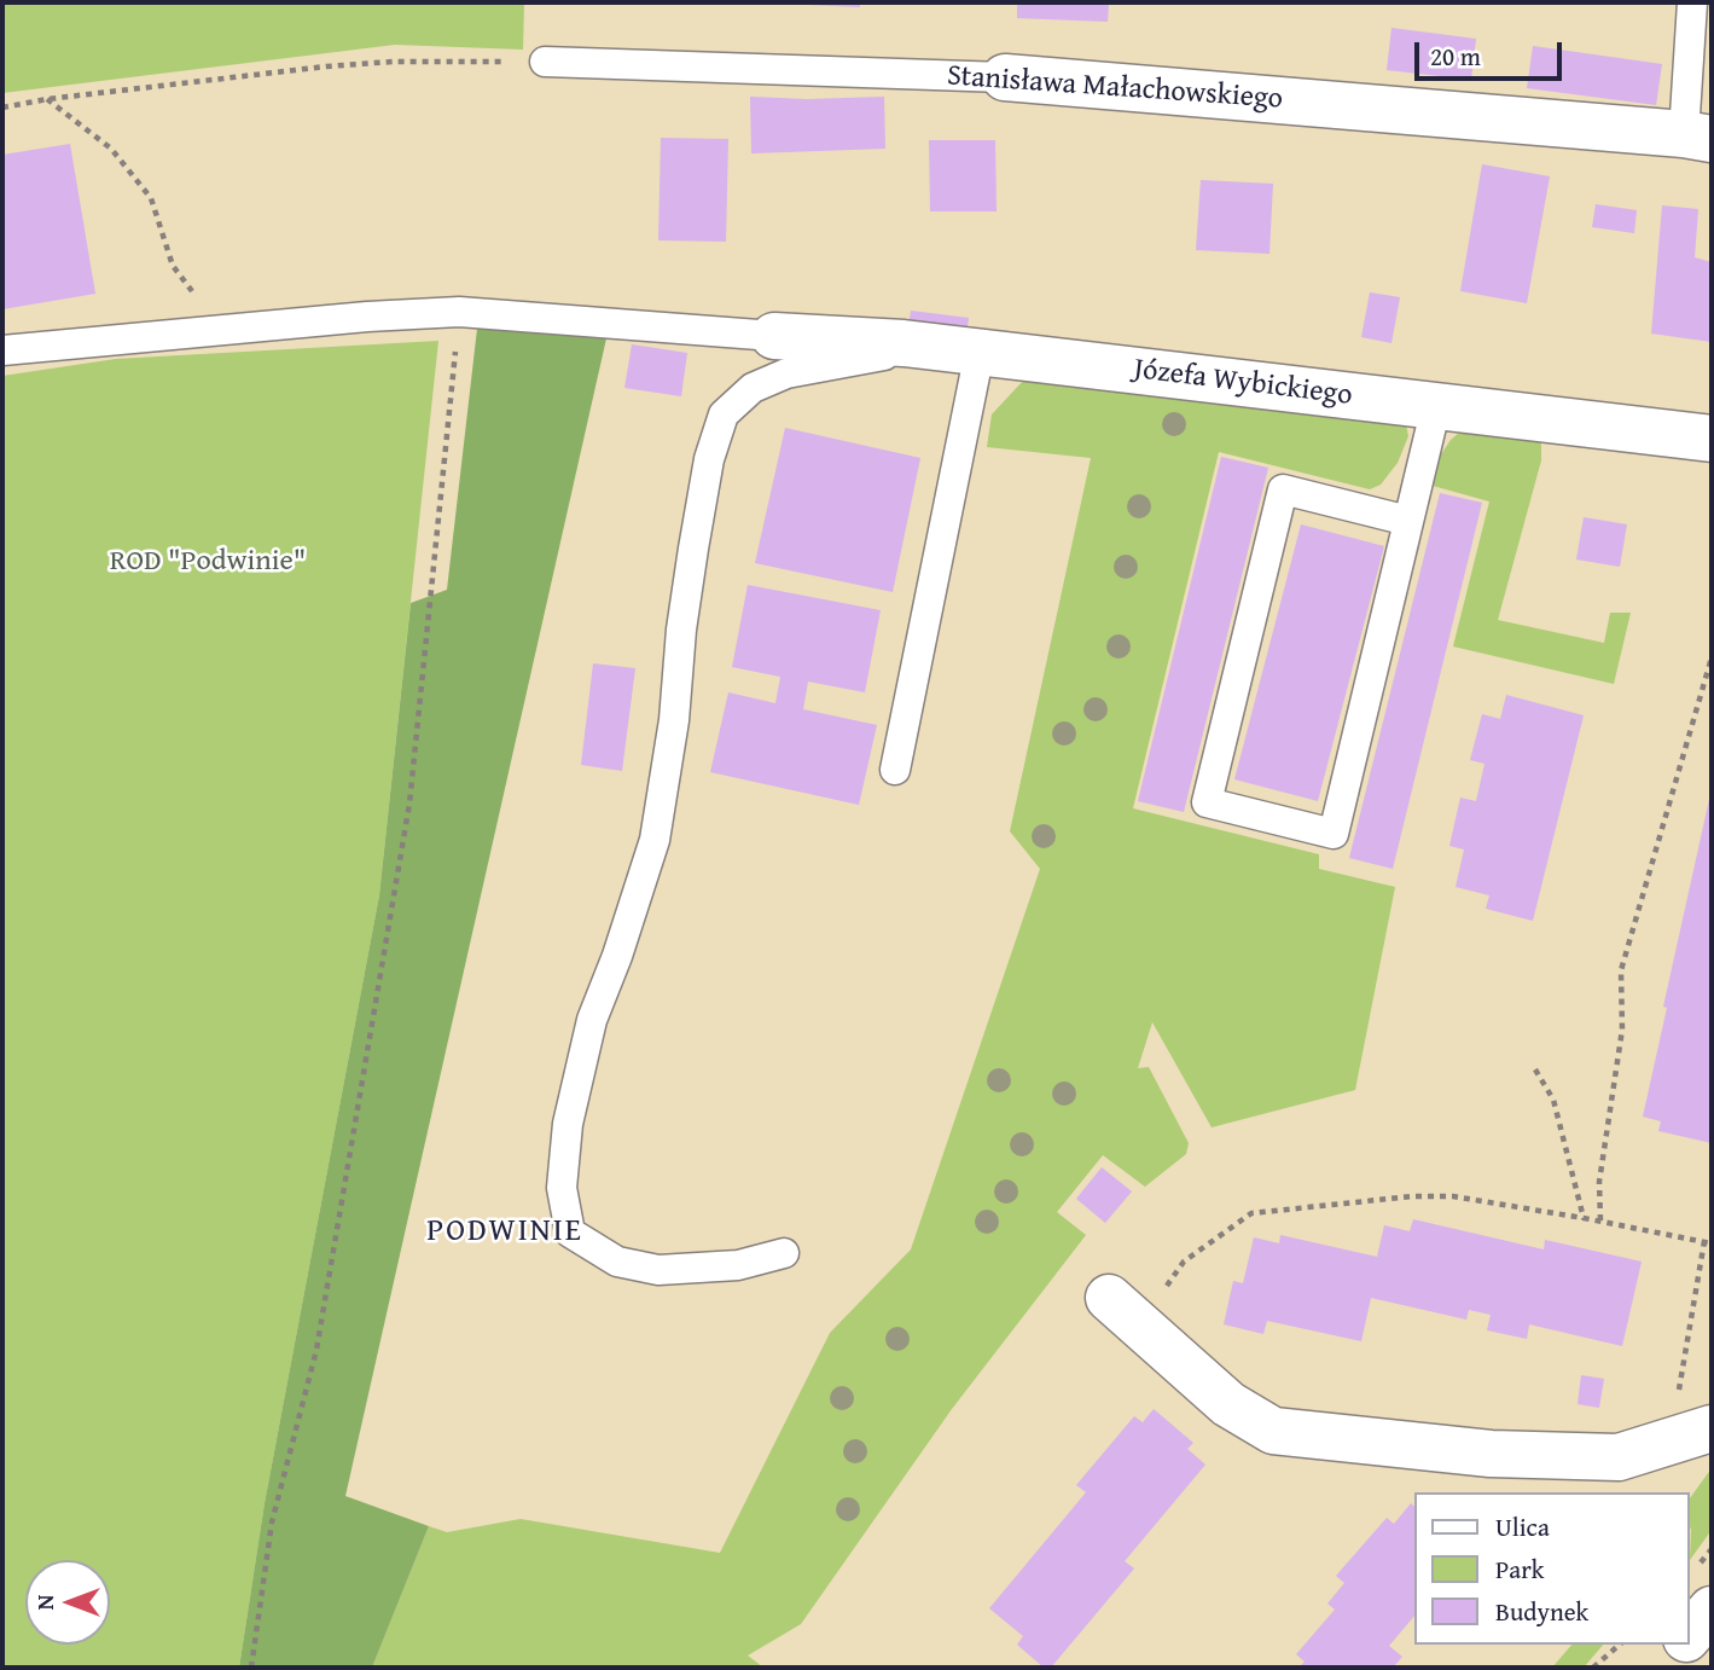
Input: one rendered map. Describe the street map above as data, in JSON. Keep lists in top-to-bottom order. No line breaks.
{"streets":{"street":["Stanisława Małachowskiego","Józefa Wybickiego"]},"districts":["PODWINIE"],"parks":["ROD \"Podwinie\""],"legend":["Ulica","Park","Budynek"],"scale_bar":"20 m","north":"left"}
